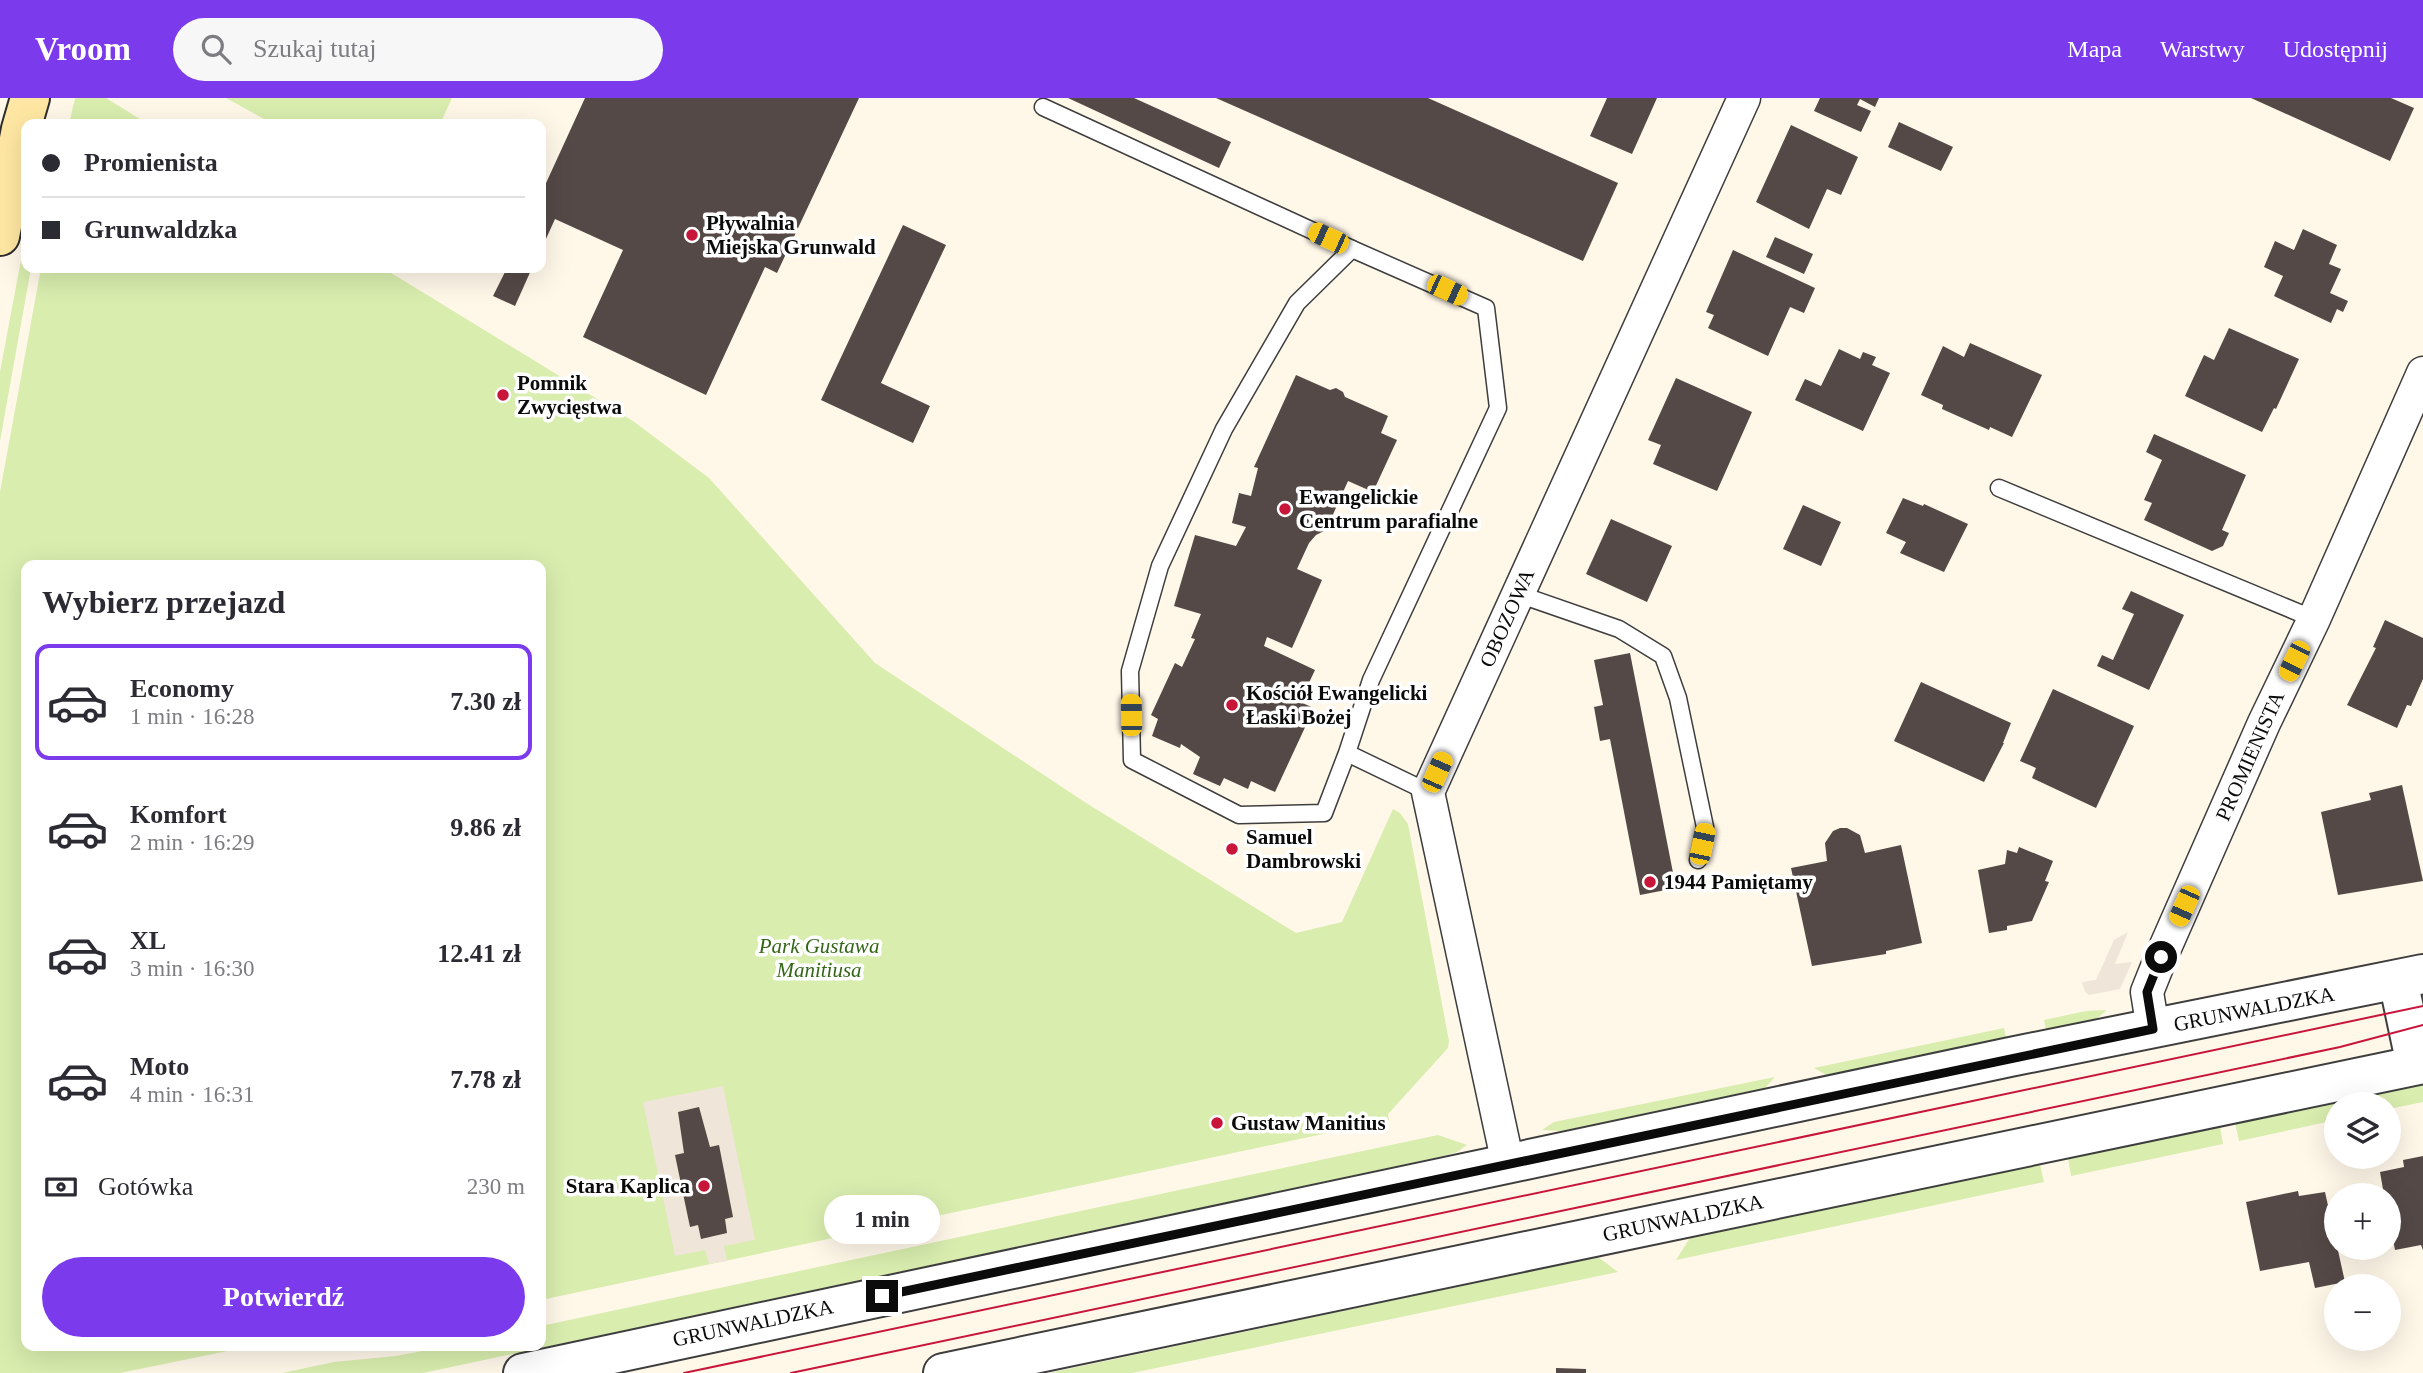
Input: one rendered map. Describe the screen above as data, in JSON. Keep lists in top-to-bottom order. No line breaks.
{"streets":{"street":["OBOZOWA","PROMIENISTA","GRUNWALDZKA"]},"crossings":[["PROMIENISTA","GRUNWALDZKA"]],"parks":["Park Gustawa Manitiusa"],"places":["Pływalnia Miejska Grunwald","Pomnik Zwycięstwa","Ewangelickie Centrum parafialne","Kościół Ewangelicki Łaski Bożej","Samuel Dambrowski","1944 Pamiętamy","Gustaw Manitius","Stara Kaplica"],"page":{"header":"Vroom","search":"Szukaj tutaj","nav":["Mapa","Warstwy","Udostępnij"],"banner":["Promienista","Grunwaldzka"],"heading":"Wybierz przejazd","list":[{"name":"Economy","note":"1 min · 16:28","value":"7.30 zł"},{"name":"Komfort","note":"2 min · 16:29","value":"9.86 zł"},{"name":"XL","note":"3 min · 16:30","value":"12.41 zł"},{"name":"Moto","note":"4 min · 16:31","value":"7.78 zł"}],"map_buttons":["+","−"],"pay":["Gotówka","230 m"],"bubble":"1 min","buttons":"Potwierdź"}}
